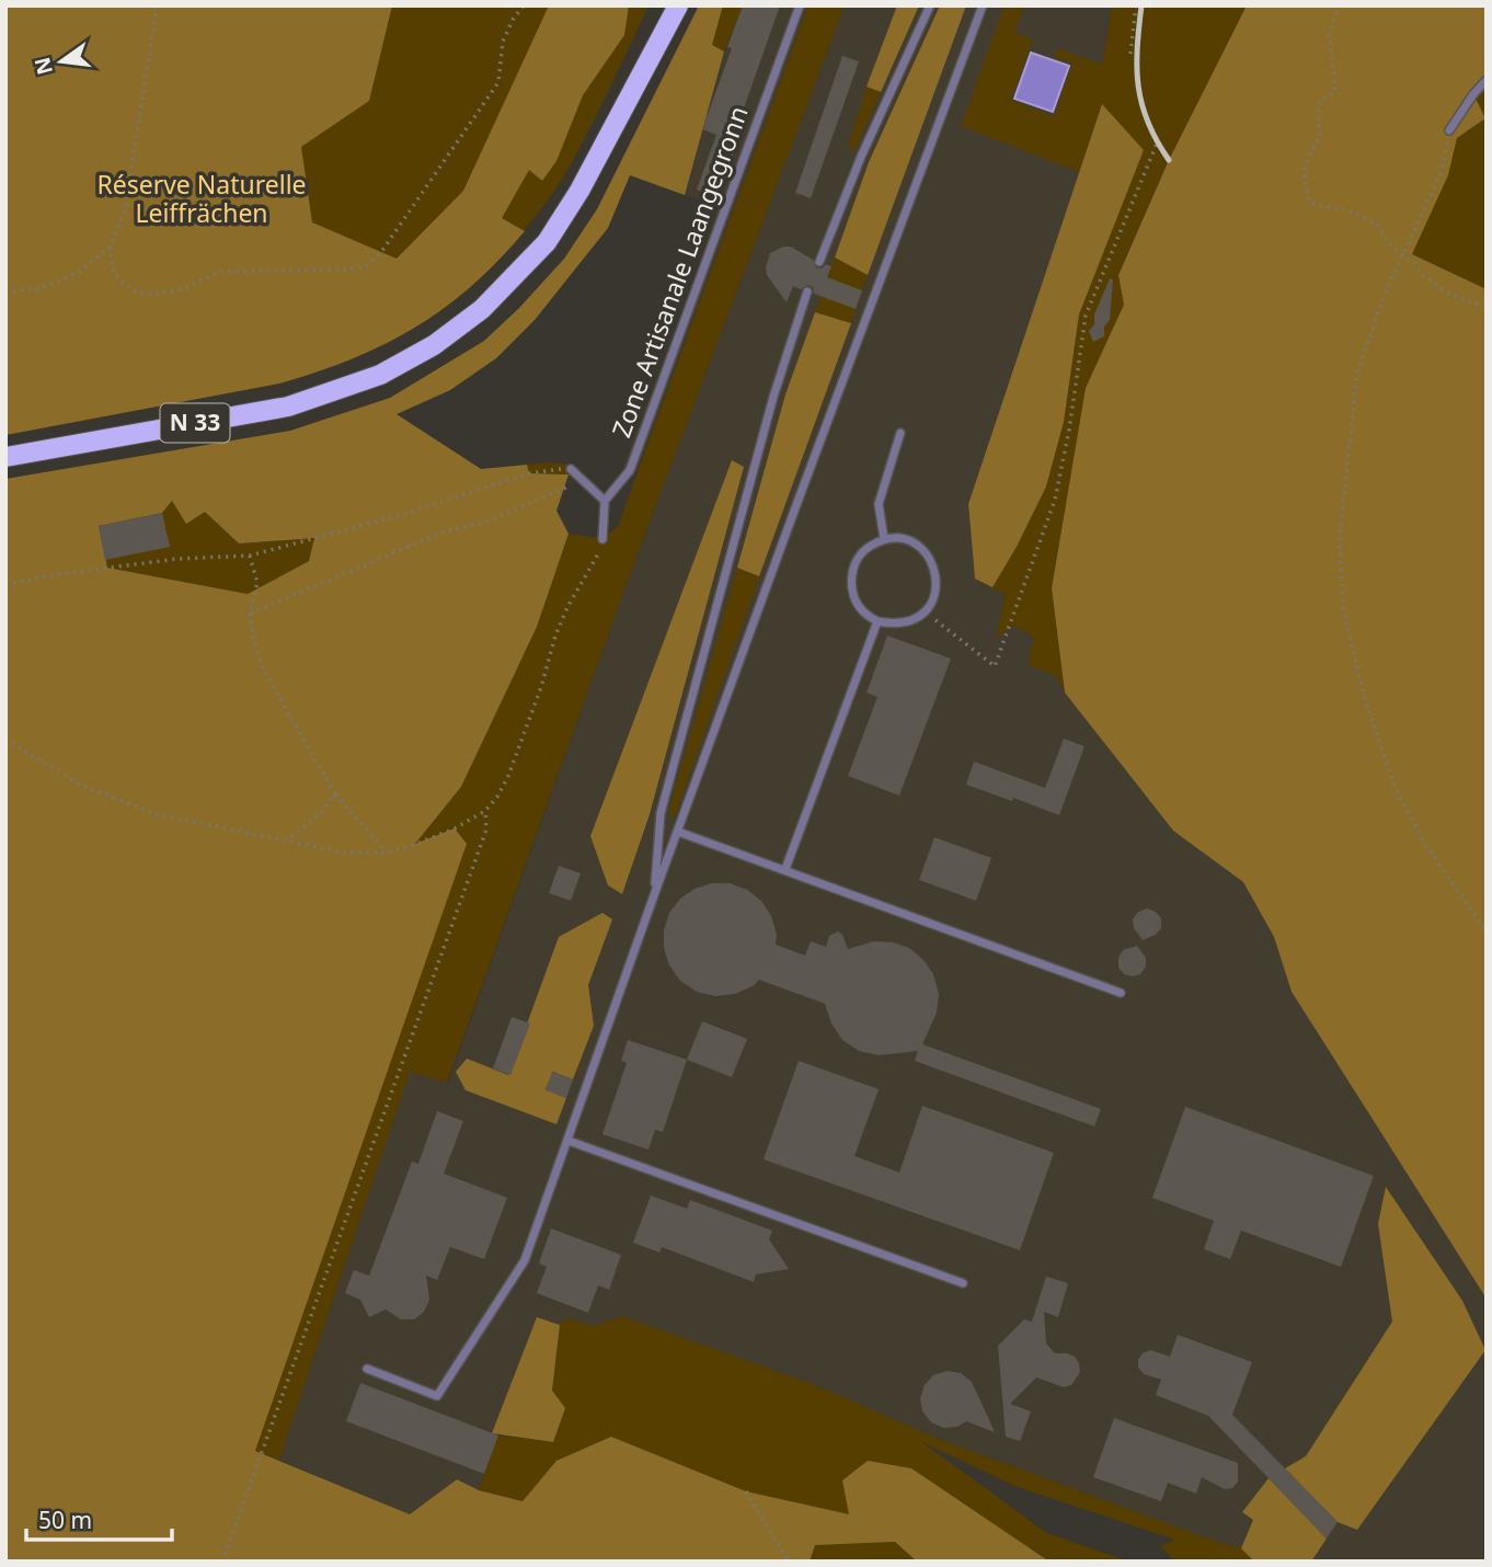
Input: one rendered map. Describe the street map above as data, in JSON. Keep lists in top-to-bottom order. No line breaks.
{"streets":{"main road":["N 33"],"lane":["Zone Artisanale Laangegronn"]},"parks":["Réserve Naturelle Leiffrächen"],"scale_bar":"50 m","north":"left"}
